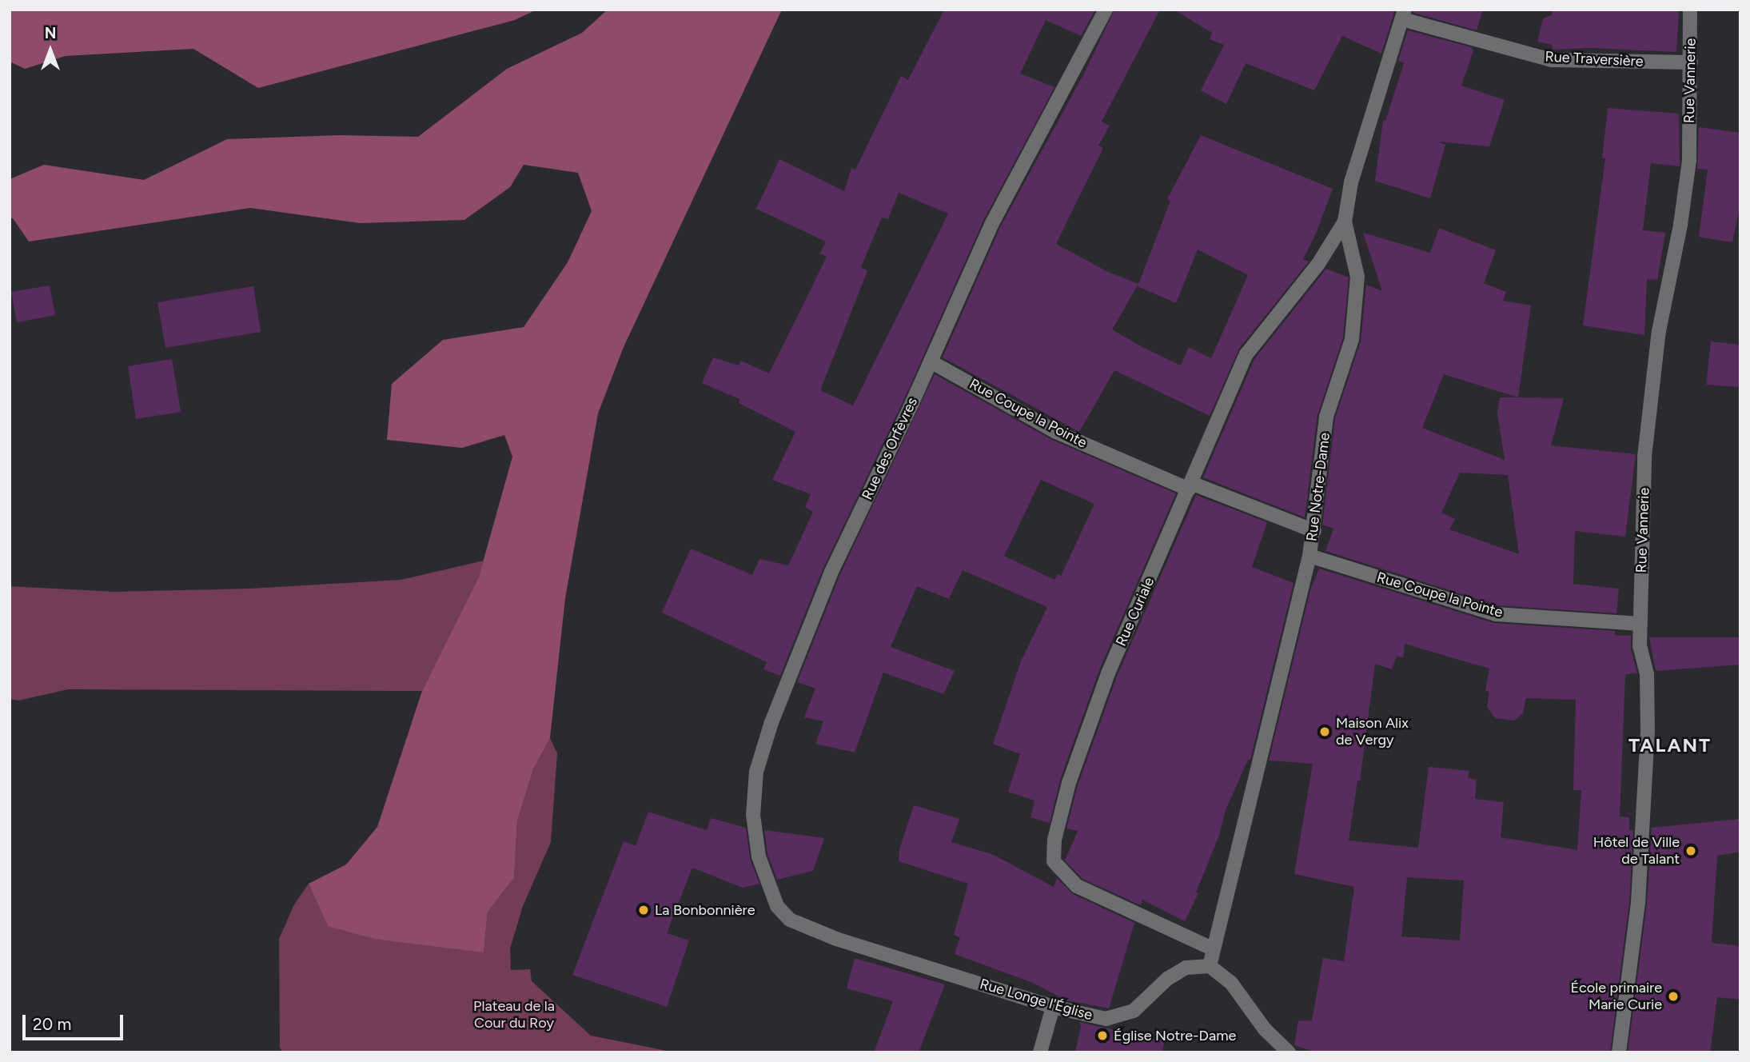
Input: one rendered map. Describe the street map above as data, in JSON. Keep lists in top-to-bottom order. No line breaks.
{"streets":{"street":["Rue Traversière","Rue Vannerie","Rue Coupe la Pointe","Rue des Orfèvres","Rue Notre-Dame","Rue Curiale","Rue Longe l'Église"]},"crossings":[["Rue Traversière","Rue Vannerie"],["Rue Traversière","Rue Notre-Dame"],["Rue Vannerie","Rue Coupe la Pointe"],["Rue Coupe la Pointe","Rue des Orfèvres"],["Rue Coupe la Pointe","Rue Notre-Dame"],["Rue Coupe la Pointe","Rue Curiale"],["Rue des Orfèvres","Rue Longe l'Église"],["Rue Notre-Dame","Rue Curiale"],["Rue Notre-Dame","Rue Longe l'Église"]],"districts":["TALANT"],"parks":["Plateau de la Cour du Roy"],"places":["Maison Alix de Vergy","Hôtel de Ville de Talant","La Bonbonnière","École primaire Marie Curie","Église Notre-Dame"],"scale_bar":"20 m","north":"top"}
